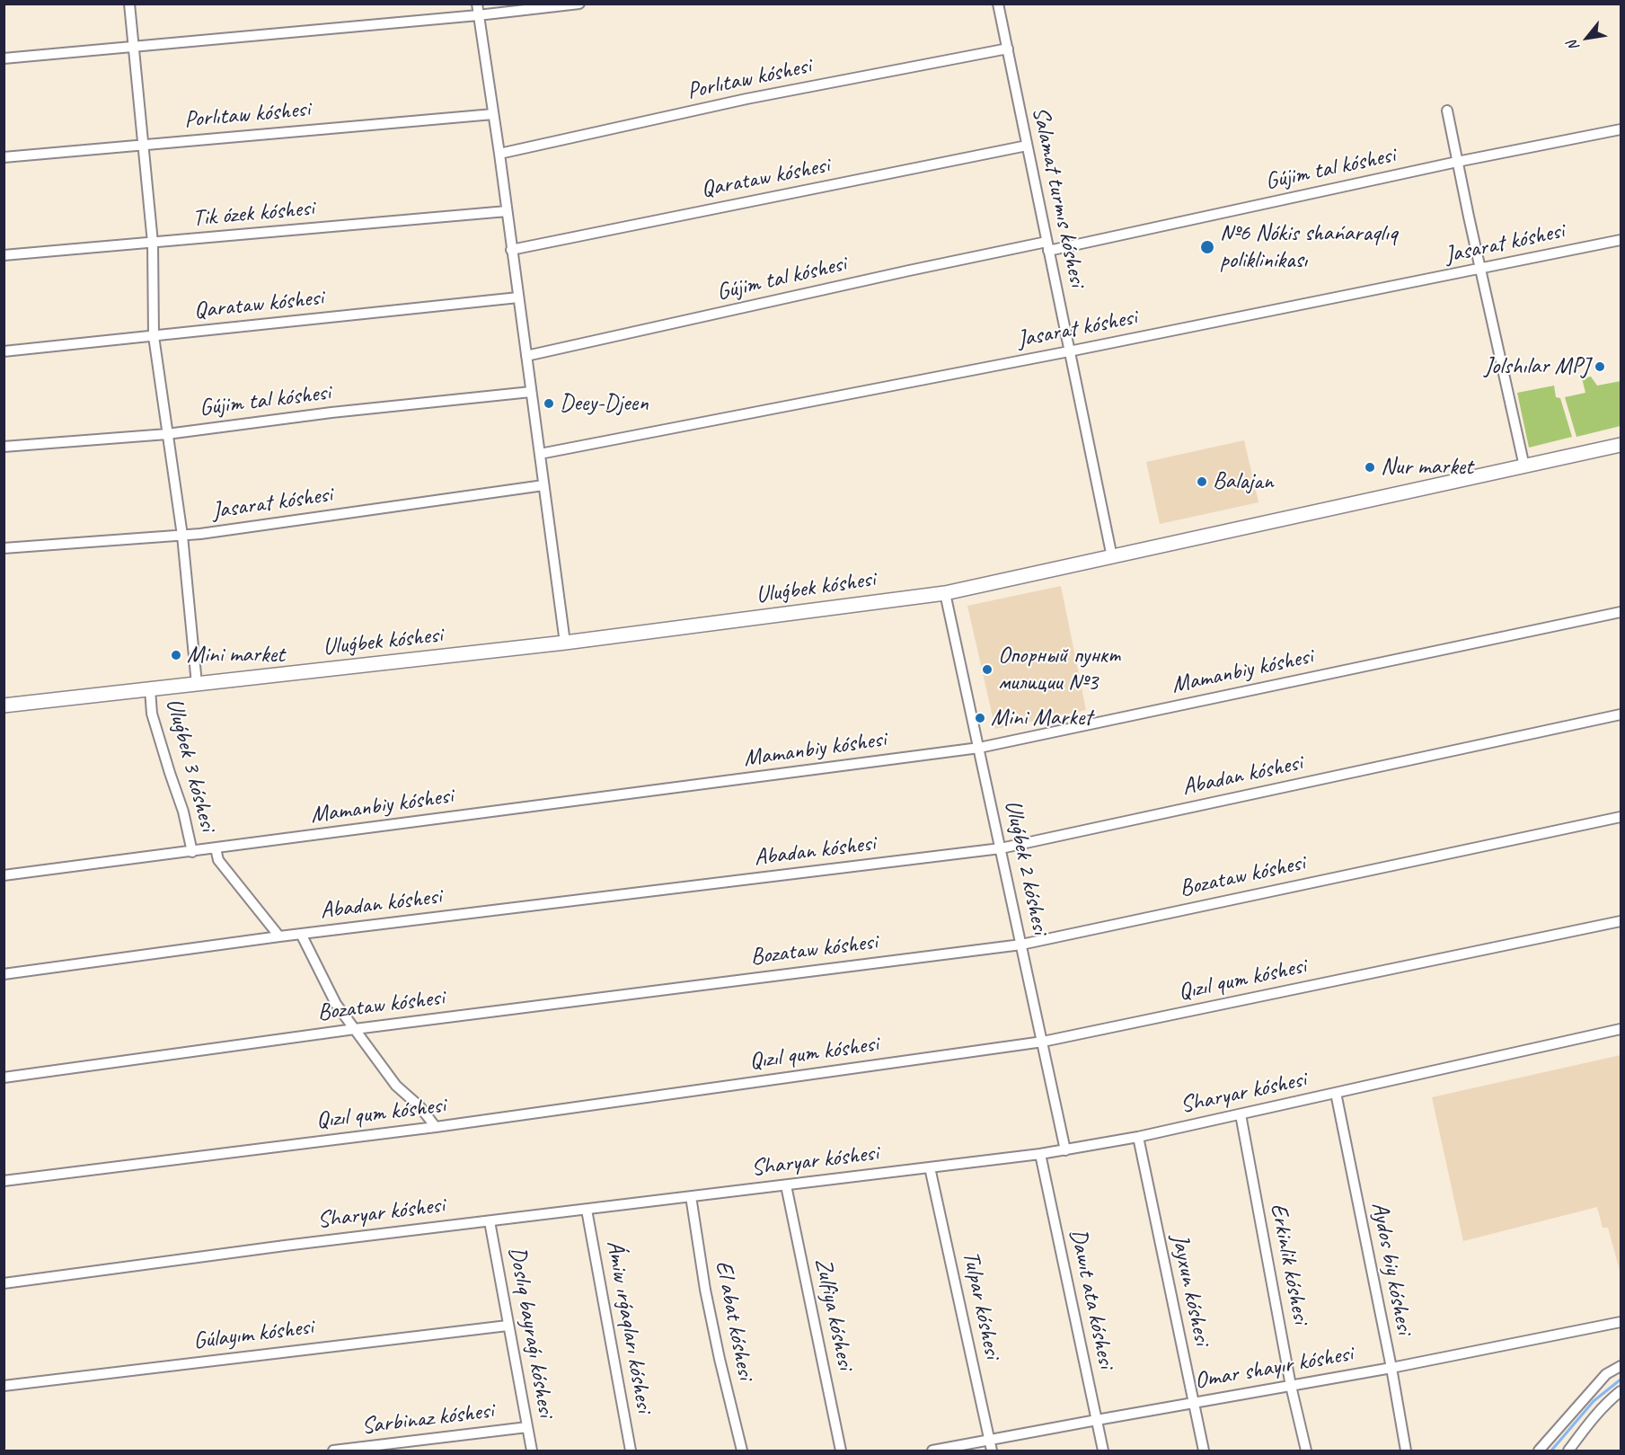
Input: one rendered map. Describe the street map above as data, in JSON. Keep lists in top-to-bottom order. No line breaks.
{"streets":{"street":["Porlıtaw kóshesi","Gújim tal kóshesi","Qarataw kóshesi","Salamat turmıs kóshesi","Tik ózek kóshesi","Jasarat kóshesi","Uluǵbek kóshesi","Mamanbiy kóshesi","Uluǵbek 3 kóshesi","Abadan kóshesi","Uluǵbek 2 kóshesi","Bozataw kóshesi","Qızıl qum kóshesi","Sharyar kóshesi","Erkinlik kóshesi","Aydos biy kóshesi","Jayxun kóshesi","Dawıt ata kóshesi","Tulpar kóshesi","Zulfiya kóshesi","El abat kóshesi","Ámiw ırǵaqları kóshesi","Doslıq bayraǵı kóshesi","Gúlayım kóshesi","Omar shayır kóshesi","Sarbinaz kóshesi"]},"crossings":[["Porlıtaw kóshesi","Salamat turmıs kóshesi"],["Gújim tal kóshesi","Salamat turmıs kóshesi"],["Qarataw kóshesi","Salamat turmıs kóshesi"],["Salamat turmıs kóshesi","Jasarat kóshesi"],["Salamat turmıs kóshesi","Uluǵbek kóshesi"],["Uluǵbek kóshesi","Uluǵbek 3 kóshesi"],["Uluǵbek kóshesi","Uluǵbek 2 kóshesi"],["Mamanbiy kóshesi","Uluǵbek 3 kóshesi"],["Mamanbiy kóshesi","Uluǵbek 2 kóshesi"],["Uluǵbek 3 kóshesi","Abadan kóshesi"],["Abadan kóshesi","Uluǵbek 2 kóshesi"],["Uluǵbek 2 kóshesi","Bozataw kóshesi"],["Uluǵbek 2 kóshesi","Qızıl qum kóshesi"],["Uluǵbek 2 kóshesi","Sharyar kóshesi"],["Sharyar kóshesi","Erkinlik kóshesi"],["Sharyar kóshesi","Aydos biy kóshesi"],["Sharyar kóshesi","Jayxun kóshesi"],["Sharyar kóshesi","Dawıt ata kóshesi"],["Sharyar kóshesi","Tulpar kóshesi"],["Sharyar kóshesi","Zulfiya kóshesi"],["Sharyar kóshesi","El abat kóshesi"],["Sharyar kóshesi","Ámiw ırǵaqları kóshesi"],["Sharyar kóshesi","Doslıq bayraǵı kóshesi"],["Erkinlik kóshesi","Omar shayır kóshesi"],["Aydos biy kóshesi","Omar shayır kóshesi"],["Jayxun kóshesi","Omar shayır kóshesi"],["Dawıt ata kóshesi","Omar shayır kóshesi"],["Tulpar kóshesi","Omar shayır kóshesi"],["Doslıq bayraǵı kóshesi","Gúlayım kóshesi"],["Doslıq bayraǵı kóshesi","Sarbinaz kóshesi"]],"places":["№6 Nókis shańaraqlıq poliklinikası","Jolshılar MPJ","Deey-Djeen","Nur market","Balajan","Mini market","Опорный пункт милиции №3","Mini Market"],"north":"bottom left"}
